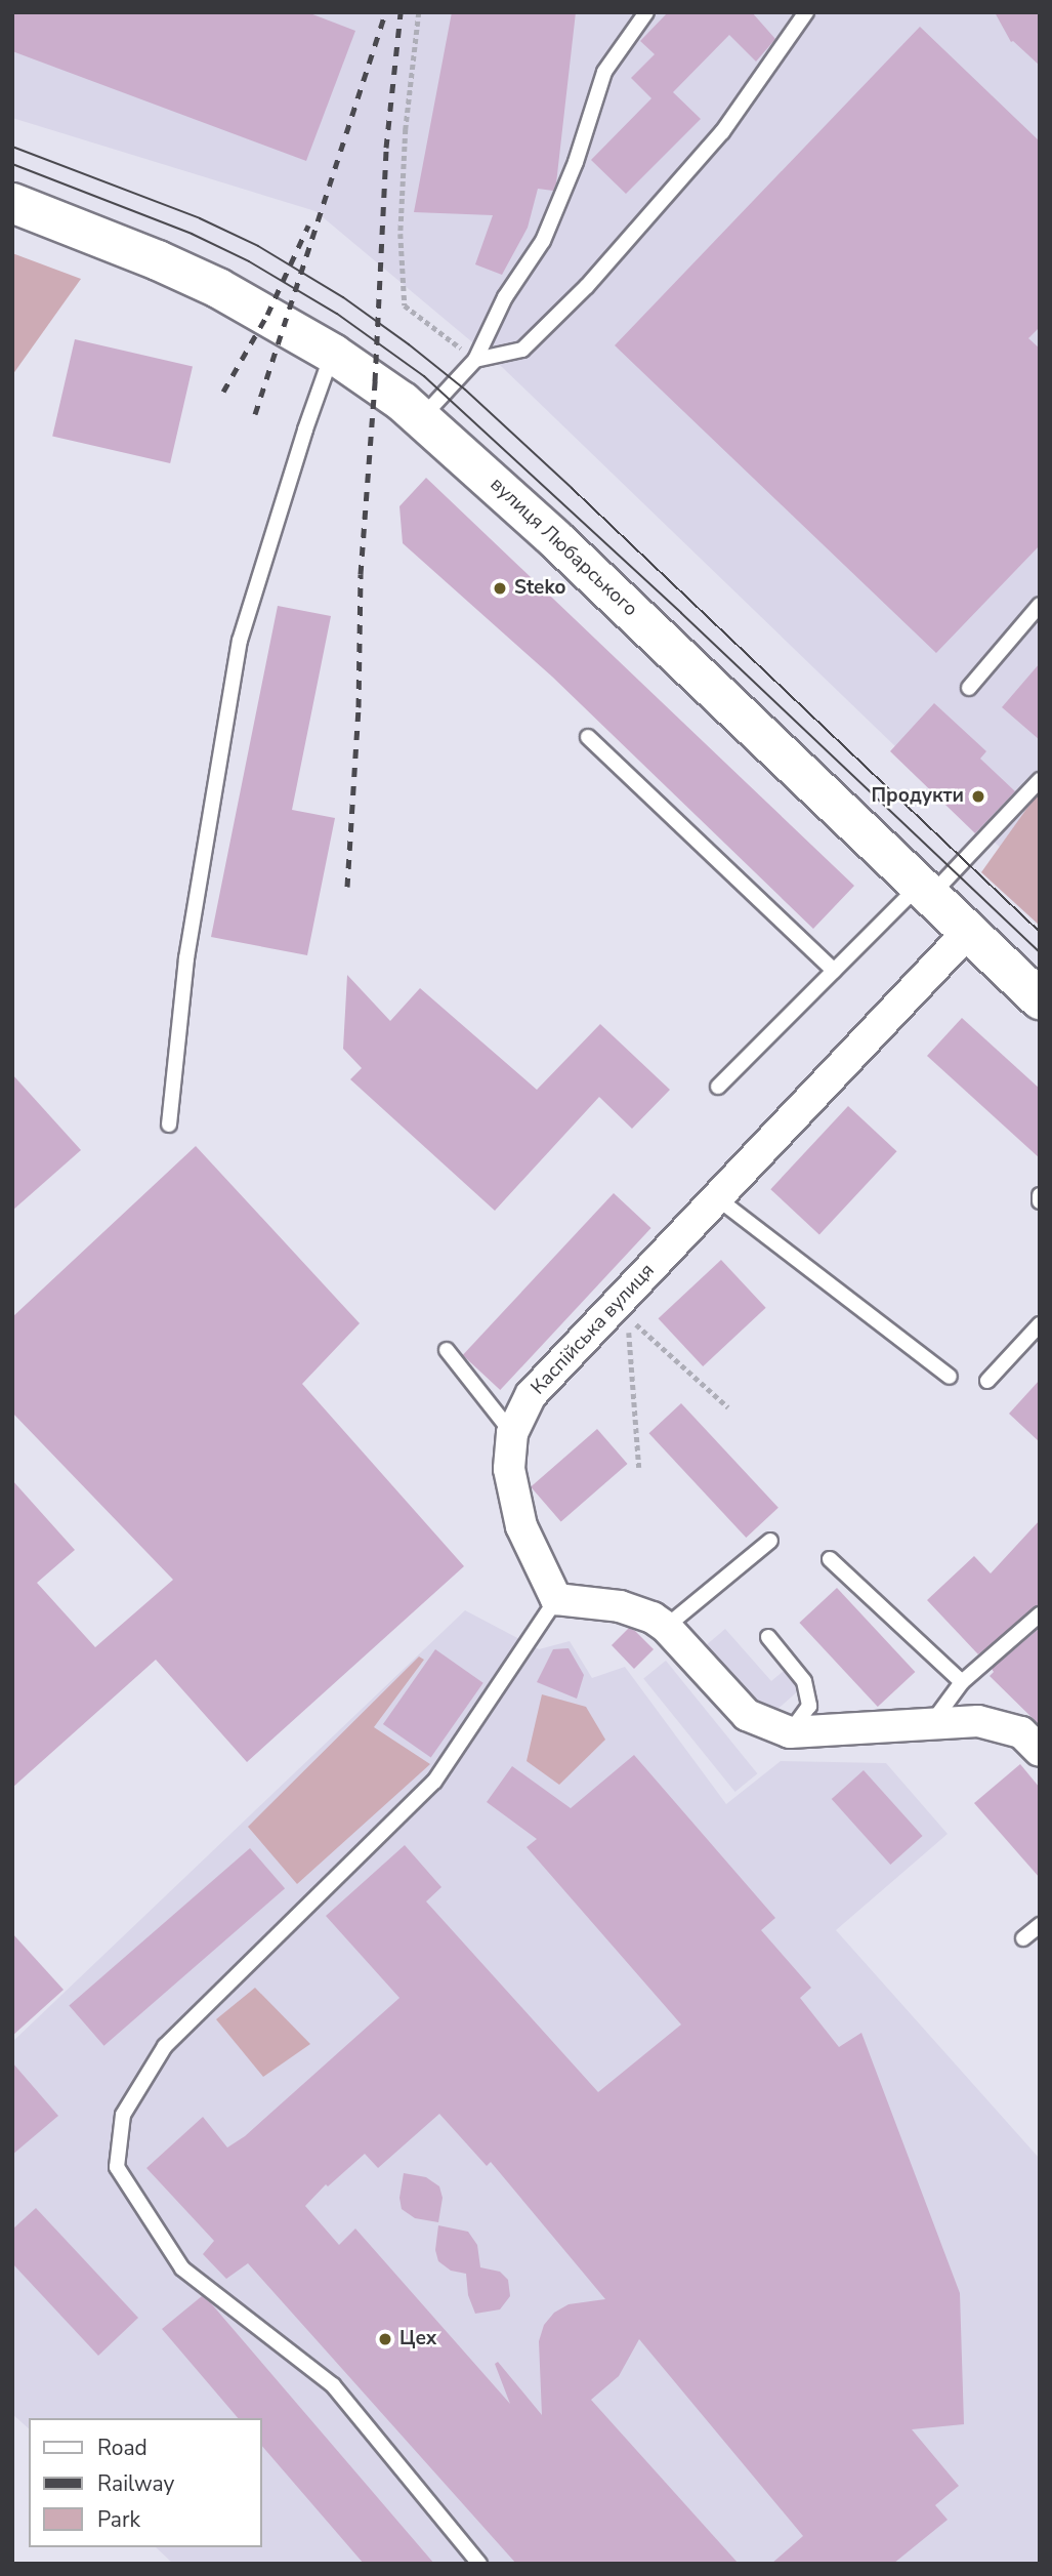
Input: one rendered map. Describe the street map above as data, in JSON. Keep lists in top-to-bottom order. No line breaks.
{"streets":{"main road":["вулиця Любарського"],"street":["Каспійська вулиця"]},"crossings":[["вулиця Любарського","Каспійська вулиця"]],"places":["Steko","Продукти","Цех"],"legend":["Road","Railway","Park"]}
